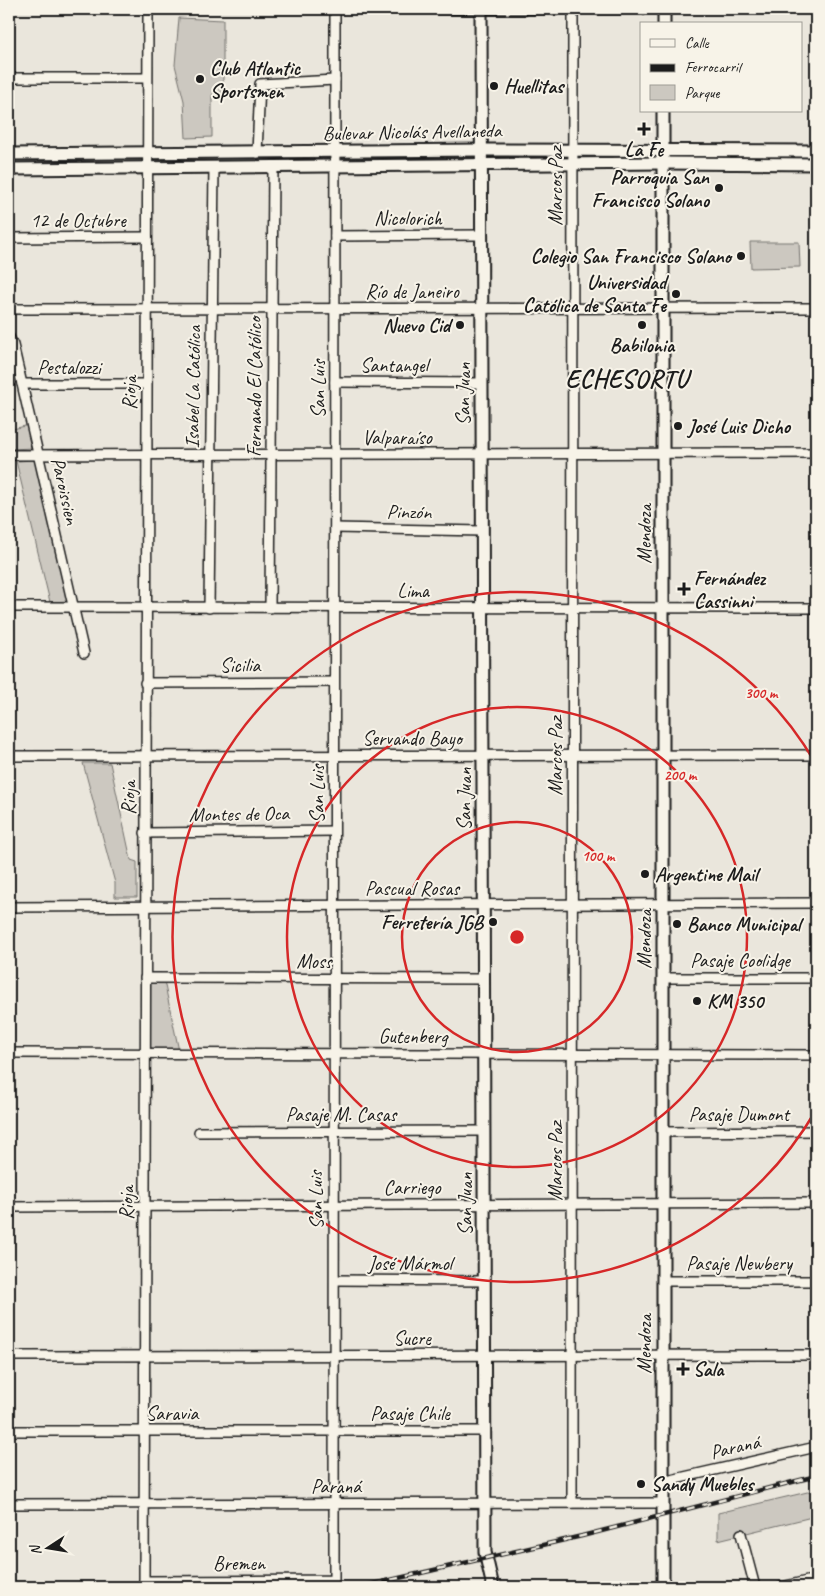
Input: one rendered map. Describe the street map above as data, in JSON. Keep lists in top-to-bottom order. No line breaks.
{"streets":{"main road":["Bulevar Nicolás Avellaneda","San Juan","Mendoza"],"street":["Marcos Paz","Nicolorich","12 de Octubre","Río de Janeiro","Santangel","Pestalozzi","Isabel La Católica","Fernando El Católico","San Luis","Rioja","Valparaíso","Paroissien","Pinzón","Lima","Sicilia","Servando Bayo","Montes de Oca","Pascual Rosas","Pasaje Coolidge","Moss","Gutenberg","Pasaje M. Casas","Pasaje Dumont","Carriego","José Mármol","Pasaje Newbery","Sucre","Saravia","Pasaje Chile","Paraná","Bremen"]},"crossings":[["Bulevar Nicolás Avellaneda","Marcos Paz"],["Bulevar Nicolás Avellaneda","Isabel La Católica"],["Bulevar Nicolás Avellaneda","Fernando El Católico"],["Bulevar Nicolás Avellaneda","San Luis"],["Bulevar Nicolás Avellaneda","Rioja"],["Bulevar Nicolás Avellaneda","San Juan"],["Bulevar Nicolás Avellaneda","Mendoza"],["Marcos Paz","Río de Janeiro"],["Marcos Paz","Valparaíso"],["Marcos Paz","Lima"],["Marcos Paz","Servando Bayo"],["Marcos Paz","Pascual Rosas"],["Marcos Paz","Gutenberg"],["Marcos Paz","Carriego"],["Marcos Paz","Sucre"],["Marcos Paz","Paraná"],["Nicolorich","San Luis"],["Nicolorich","San Juan"],["12 de Octubre","Rioja"],["Río de Janeiro","Isabel La Católica"],["Río de Janeiro","Fernando El Católico"],["Río de Janeiro","San Luis"],["Río de Janeiro","Rioja"],["Río de Janeiro","San Juan"],["Río de Janeiro","Mendoza"],["Santangel","San Luis"],["Santangel","San Juan"],["Pestalozzi","Rioja"],["Pestalozzi","Paroissien"],["Isabel La Católica","Valparaíso"],["Isabel La Católica","Lima"],["Fernando El Católico","Valparaíso"],["Fernando El Católico","Lima"],["San Luis","Valparaíso"],["San Luis","Pinzón"],["San Luis","Lima"],["San Luis","Sicilia"],["San Luis","Servando Bayo"],["San Luis","Montes de Oca"],["San Luis","Pascual Rosas"],["San Luis","Moss"],["San Luis","Gutenberg"],["San Luis","Pasaje M. Casas"],["San Luis","Carriego"],["San Luis","José Mármol"],["San Luis","Sucre"],["San Luis","Saravia"],["San Luis","Pasaje Chile"],["San Luis","Paraná"],["San Luis","Bremen"],["Rioja","Valparaíso"],["Rioja","Lima"],["Rioja","Sicilia"],["Rioja","Servando Bayo"],["Rioja","Montes de Oca"],["Rioja","Pascual Rosas"],["Rioja","Moss"],["Rioja","Gutenberg"],["Rioja","Carriego"],["Rioja","Sucre"],["Rioja","Saravia"],["Rioja","Paraná"],["Rioja","Bremen"],["San Juan","Valparaíso"],["San Juan","Pinzón"],["San Juan","Lima"],["San Juan","Servando Bayo"],["San Juan","Pascual Rosas"],["San Juan","Moss"],["San Juan","Gutenberg"],["San Juan","Pasaje M. Casas"],["San Juan","Carriego"],["San Juan","José Mármol"],["San Juan","Sucre"],["San Juan","Pasaje Chile"],["San Juan","Paraná"],["Valparaíso","Paroissien"],["Valparaíso","Mendoza"],["Paroissien","Lima"],["Mendoza","Lima"],["Mendoza","Servando Bayo"],["Mendoza","Pascual Rosas"],["Mendoza","Pasaje Coolidge"],["Mendoza","Gutenberg"],["Mendoza","Pasaje Dumont"],["Mendoza","Carriego"],["Mendoza","Pasaje Newbery"],["Mendoza","Sucre"],["Mendoza","Paraná"],["Saravia","Pasaje Chile"]],"districts":["ECHESORTU"],"places":{"other":["Club Atlantic Sportsmen","Huellitas","Parroquia San Francisco Solano","Colegio San Francisco Solano","Universidad Católica de Santa Fe","Nuevo Cid","Babilonia","José Luis Dicho","Argentine Mail","Ferretería JGB","Banco Municipal","KM 350","Sandy Muebles"],"health":["La Fe","Fernández Cassinni","Sala"]},"legend":["Calle","Ferrocarril","Parque"],"north":"left","rings":["300 m","200 m","100 m"]}
